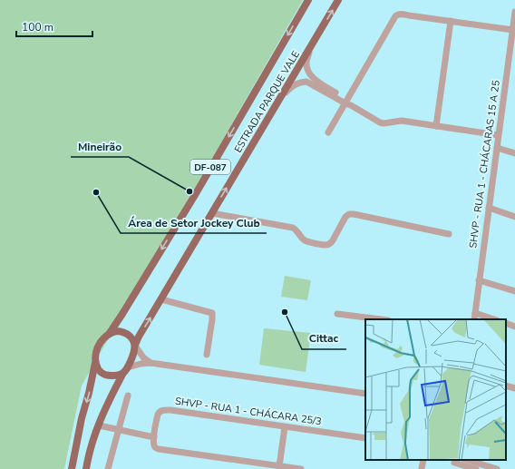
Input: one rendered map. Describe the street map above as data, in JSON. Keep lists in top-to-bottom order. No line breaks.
{"streets":{"main road":["ESTRADA PARQUE VALE","DF-087"],"street":["SHVP - RUA 1 - CHÁCARAS 15 A 25","SHVP - RUA 1 - CHÁCARA 25/3"]},"crossings":[["ESTRADA PARQUE VALE","DF-087"]],"places":["Mineirão","Área de Setor Jockey Club","Cittac"],"scale_bar":"100 m"}
